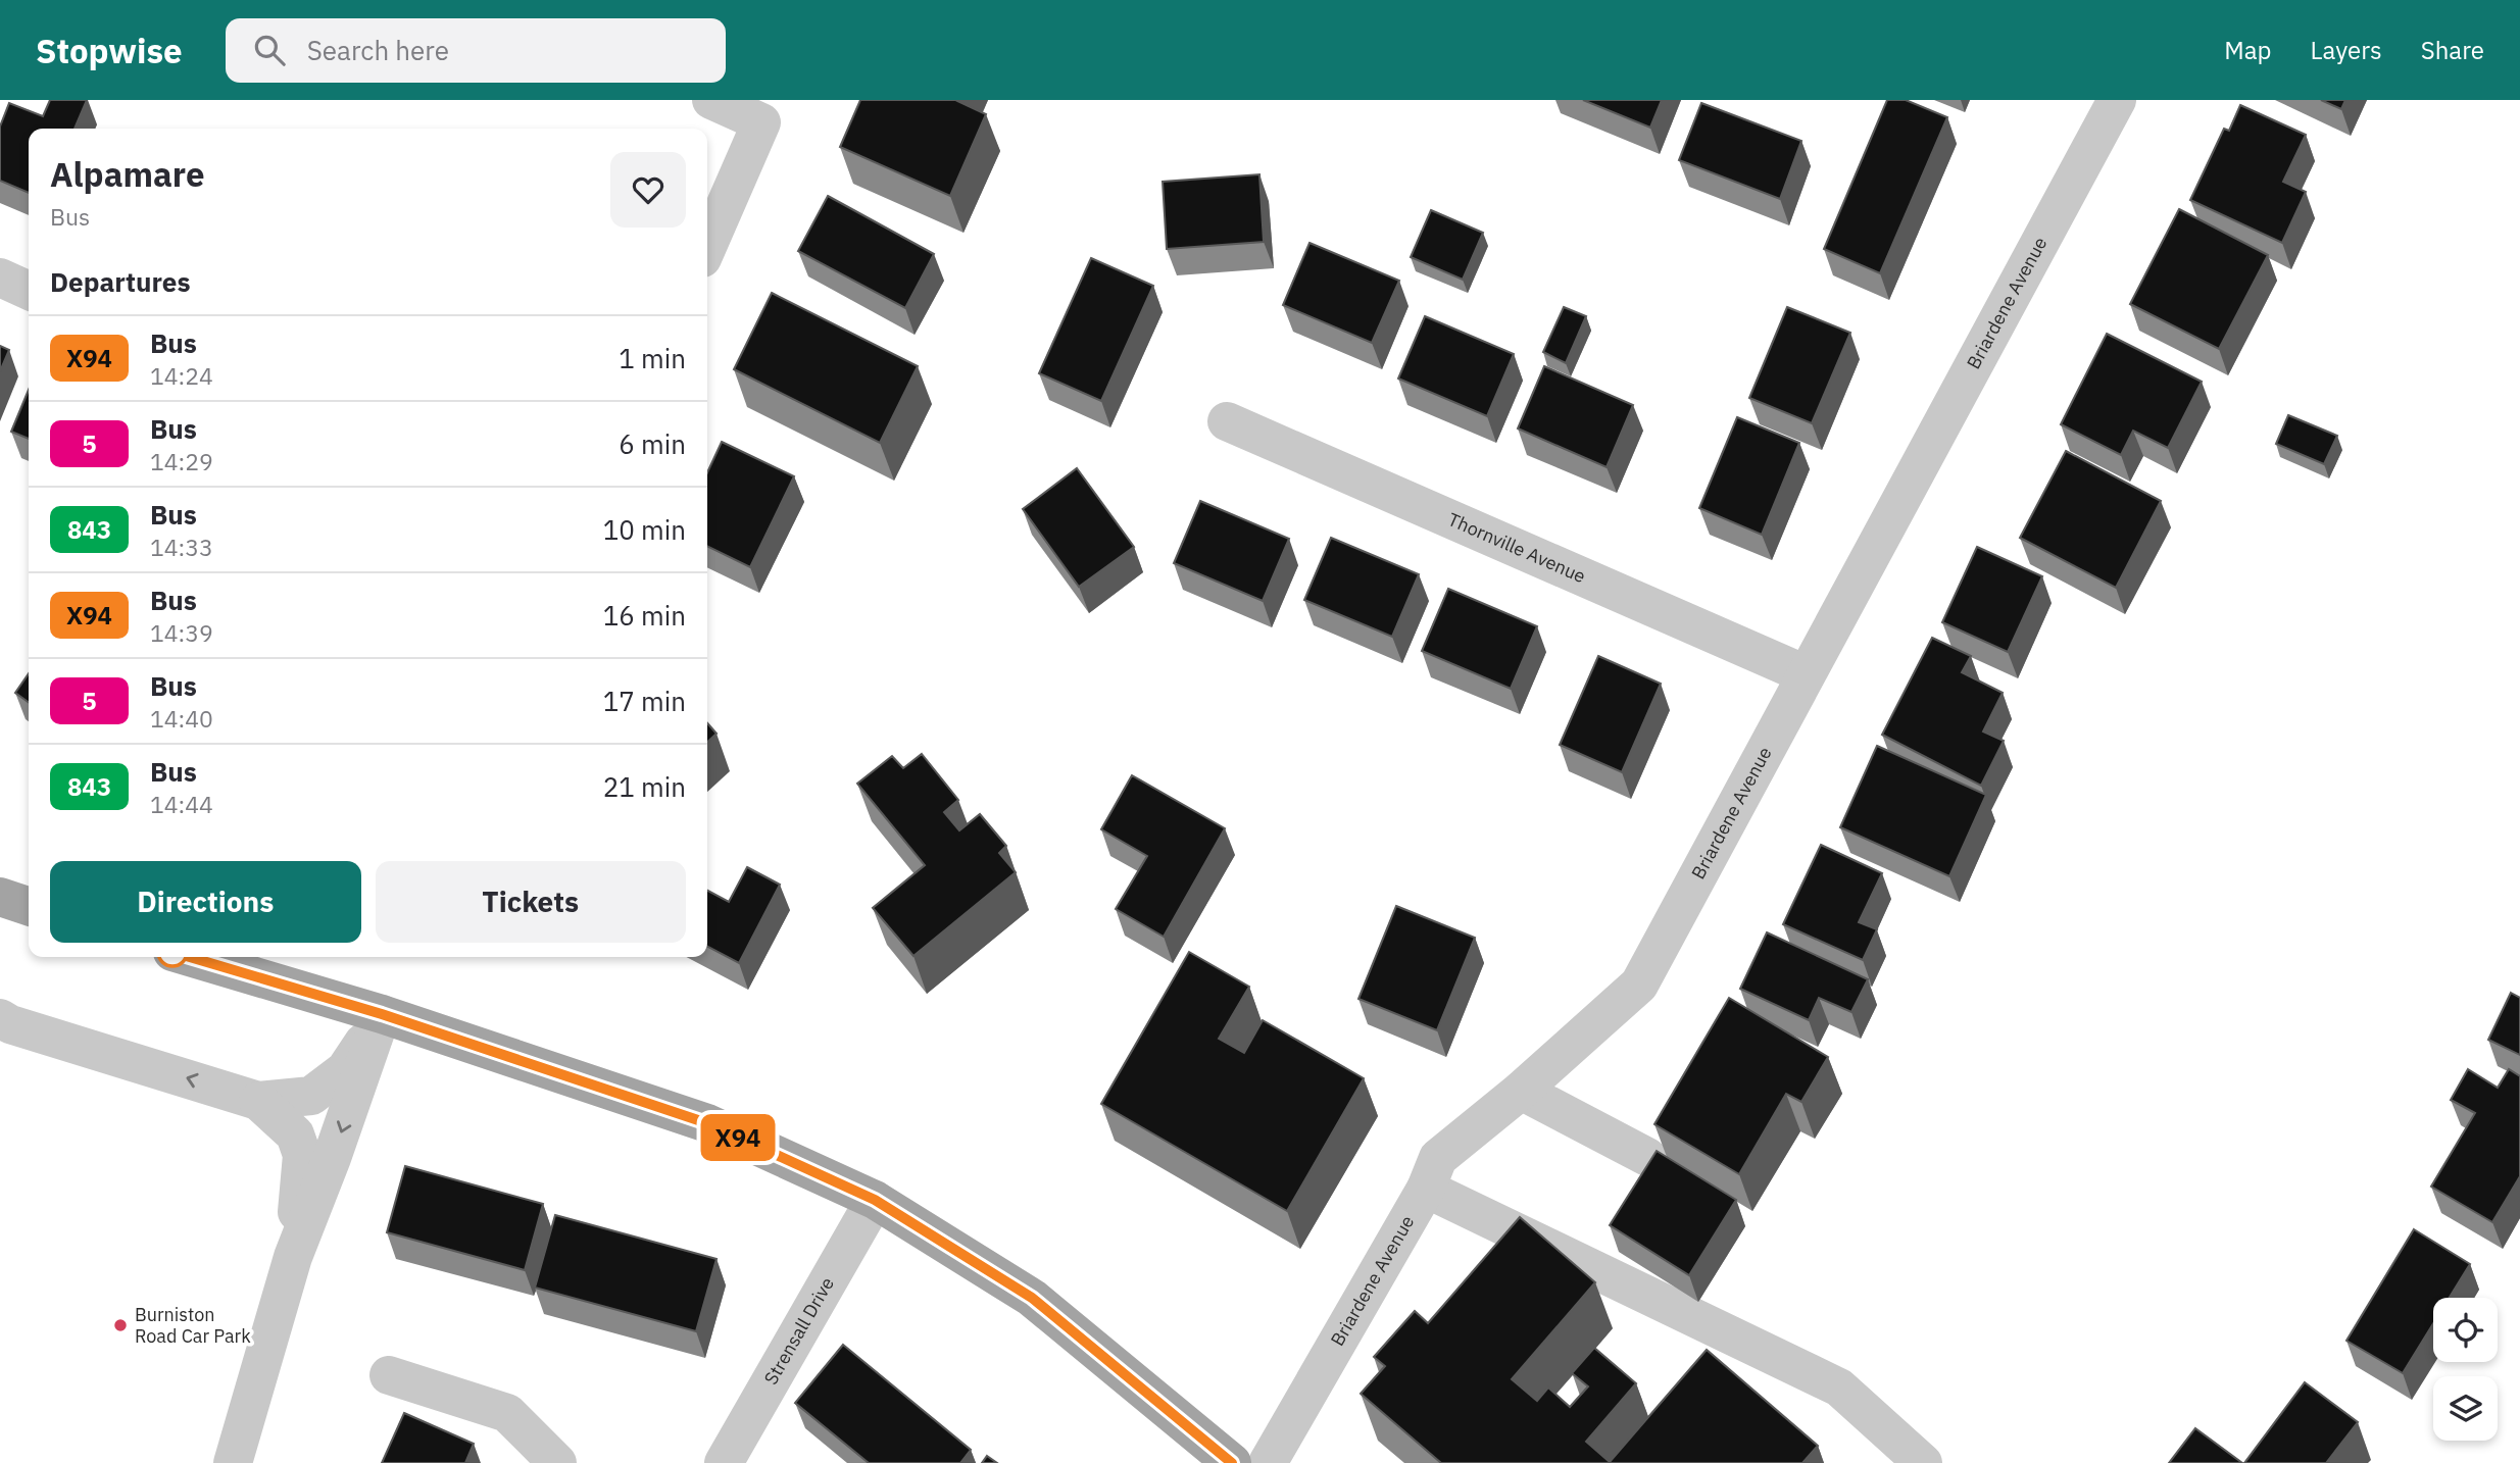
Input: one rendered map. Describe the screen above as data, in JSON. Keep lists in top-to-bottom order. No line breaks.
{"streets":{"street":["Briardene Avenue","Thornville Avenue","Strensall Drive"]},"crossings":[["Briardene Avenue","Thornville Avenue"]],"places":["Burniston Road Car Park"],"lines":["bus line X94"],"page":{"header":"Stopwise","search":"Search here","nav":["Map","Layers","Share"],"on_map":"X94","heading":[["Alpamare","Bus"],"Departures"],"list":[{"mark":"X94","name":"Bus","note":"14:24","value":"1 min"},{"mark":"5","name":"Bus","note":"14:29","value":"6 min"},{"mark":"843","name":"Bus","note":"14:33","value":"10 min"},{"mark":"X94","name":"Bus","note":"14:39","value":"16 min"},{"mark":"5","name":"Bus","note":"14:40","value":"17 min"},{"mark":"843","name":"Bus","note":"14:44","value":"21 min"}],"buttons":["Directions","Tickets"]}}
